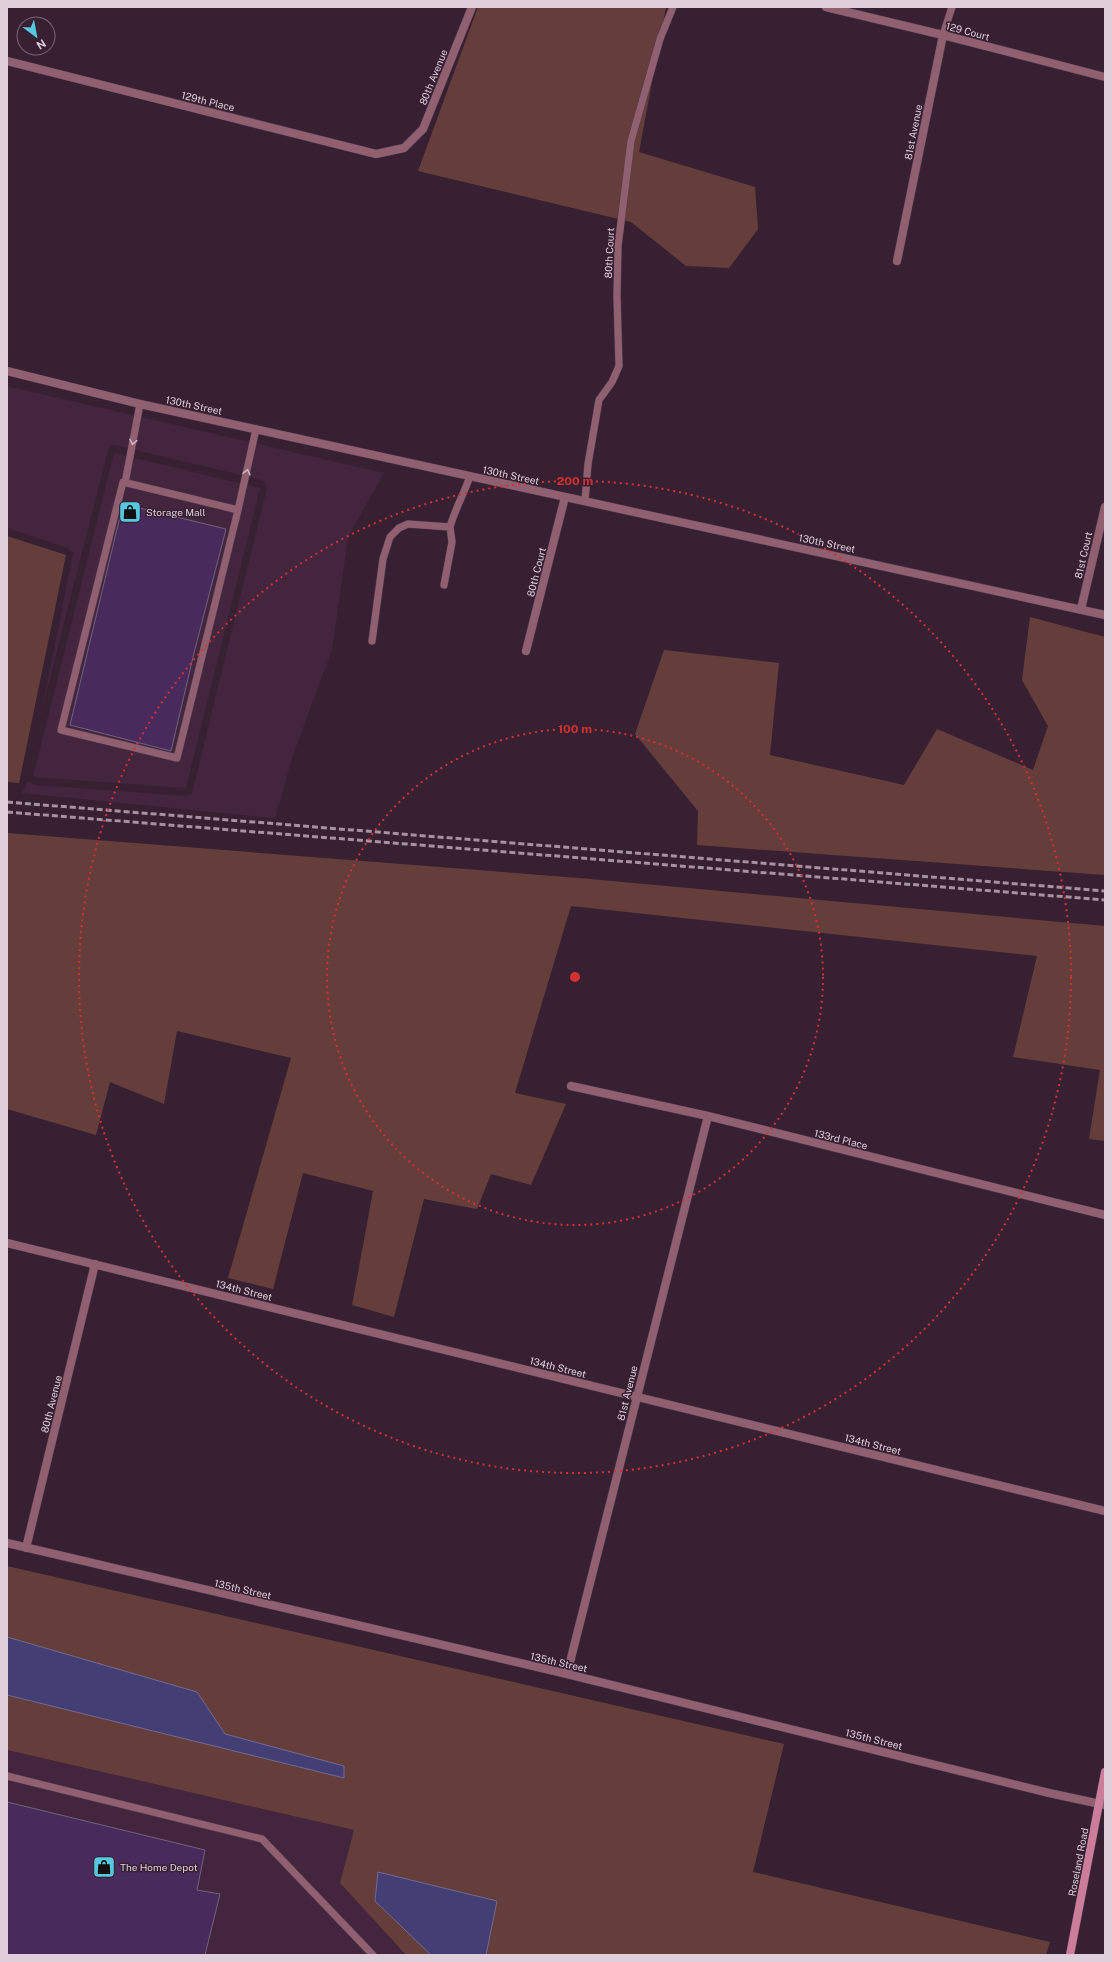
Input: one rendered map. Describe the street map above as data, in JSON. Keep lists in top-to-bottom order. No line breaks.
{"streets":{"main road":["Roseland Road"],"street":["129 Court","80th Avenue","129th Place","81st Avenue","80th Court","130th Street","81st Court","133rd Place","134th Street","135th Street"]},"crossings":[["129 Court","81st Avenue"],["80th Avenue","129th Place"],["80th Avenue","134th Street"],["80th Avenue","135th Street"],["81st Avenue","133rd Place"],["81st Avenue","134th Street"],["81st Avenue","135th Street"],["80th Court","130th Street"],["130th Street","81st Court"],["135th Street","Roseland Road"]],"places":{"shop":["Storage Mall","The Home Depot"]},"north":"bottom right","rings":["200 m","100 m"]}
